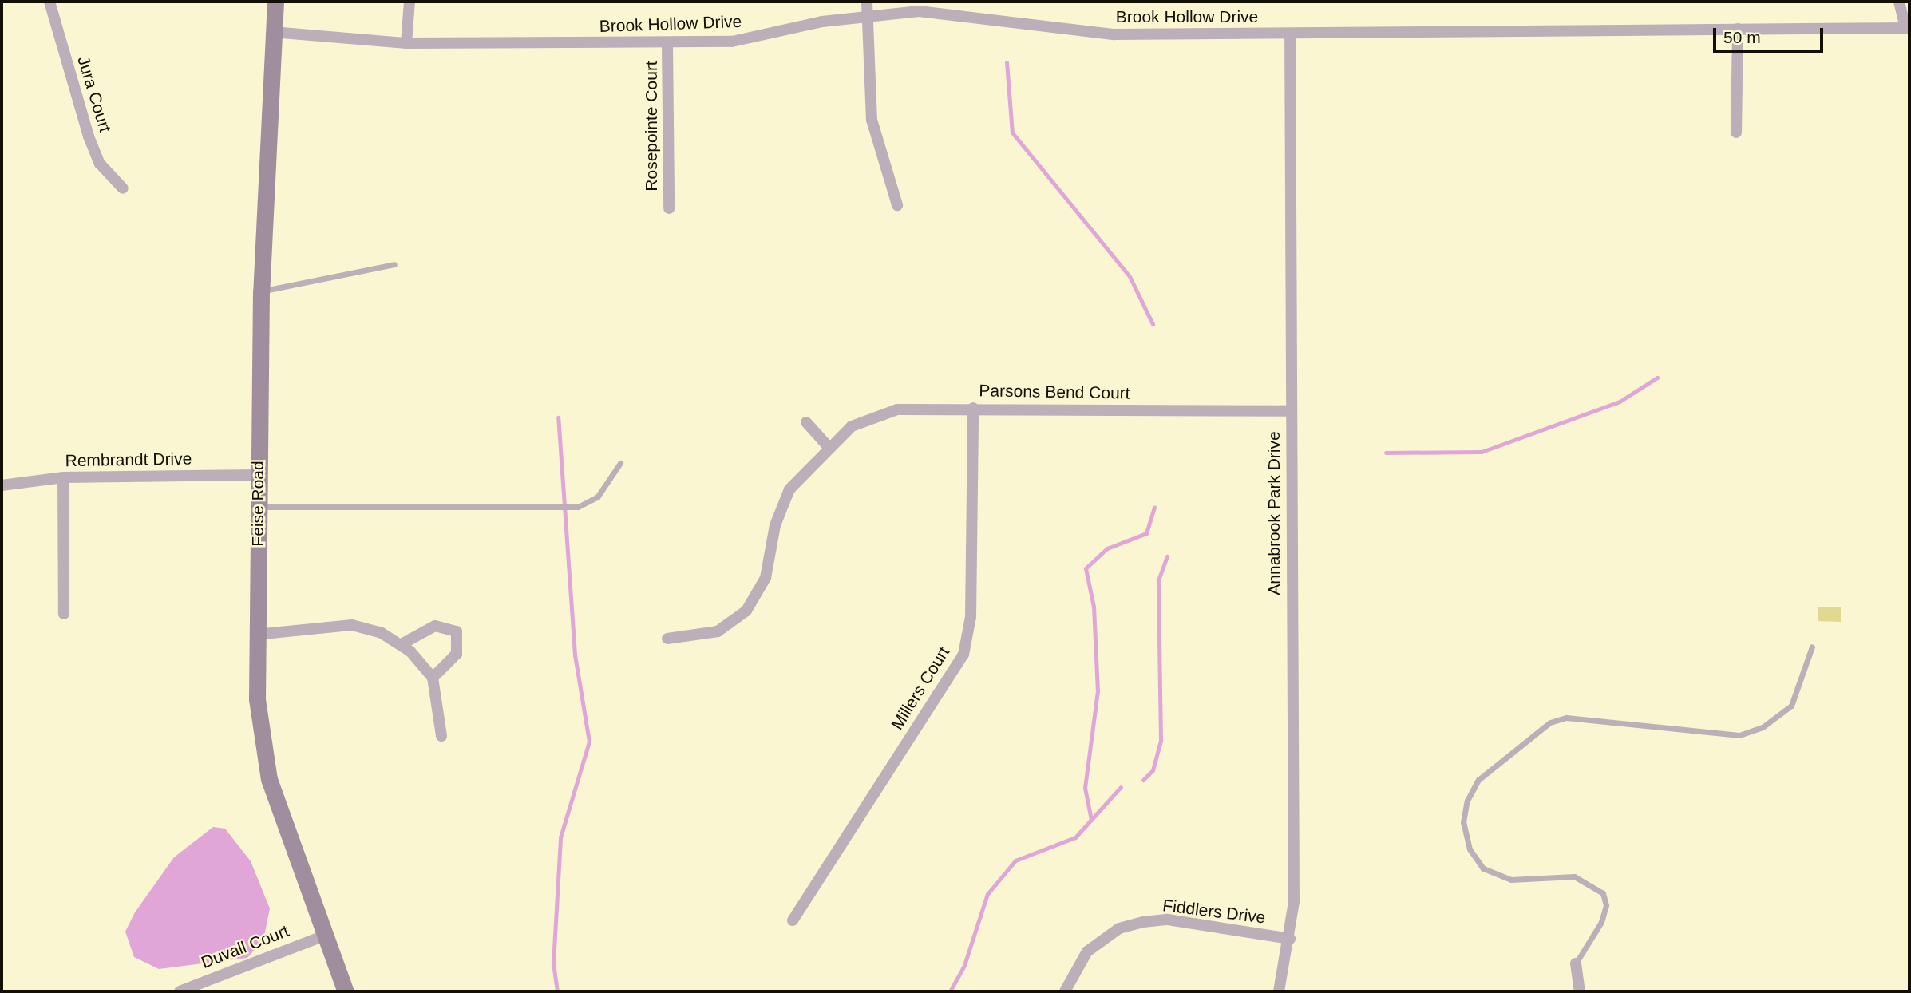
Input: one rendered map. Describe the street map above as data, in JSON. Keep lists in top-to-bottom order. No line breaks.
{"streets":{"main road":["Feise Road"],"street":["Brook Hollow Drive","Jura Court","Rosepointe Court","Parsons Bend Court","Rembrandt Drive","Annabrook Park Drive","Millers Court","Fiddlers Drive","Duvall Court"]},"crossings":[["Brook Hollow Drive","Rosepointe Court"],["Brook Hollow Drive","Feise Road"],["Brook Hollow Drive","Annabrook Park Drive"],["Parsons Bend Court","Annabrook Park Drive"],["Parsons Bend Court","Millers Court"],["Rembrandt Drive","Feise Road"],["Feise Road","Duvall Court"],["Annabrook Park Drive","Fiddlers Drive"]],"scale_bar":"50 m"}
